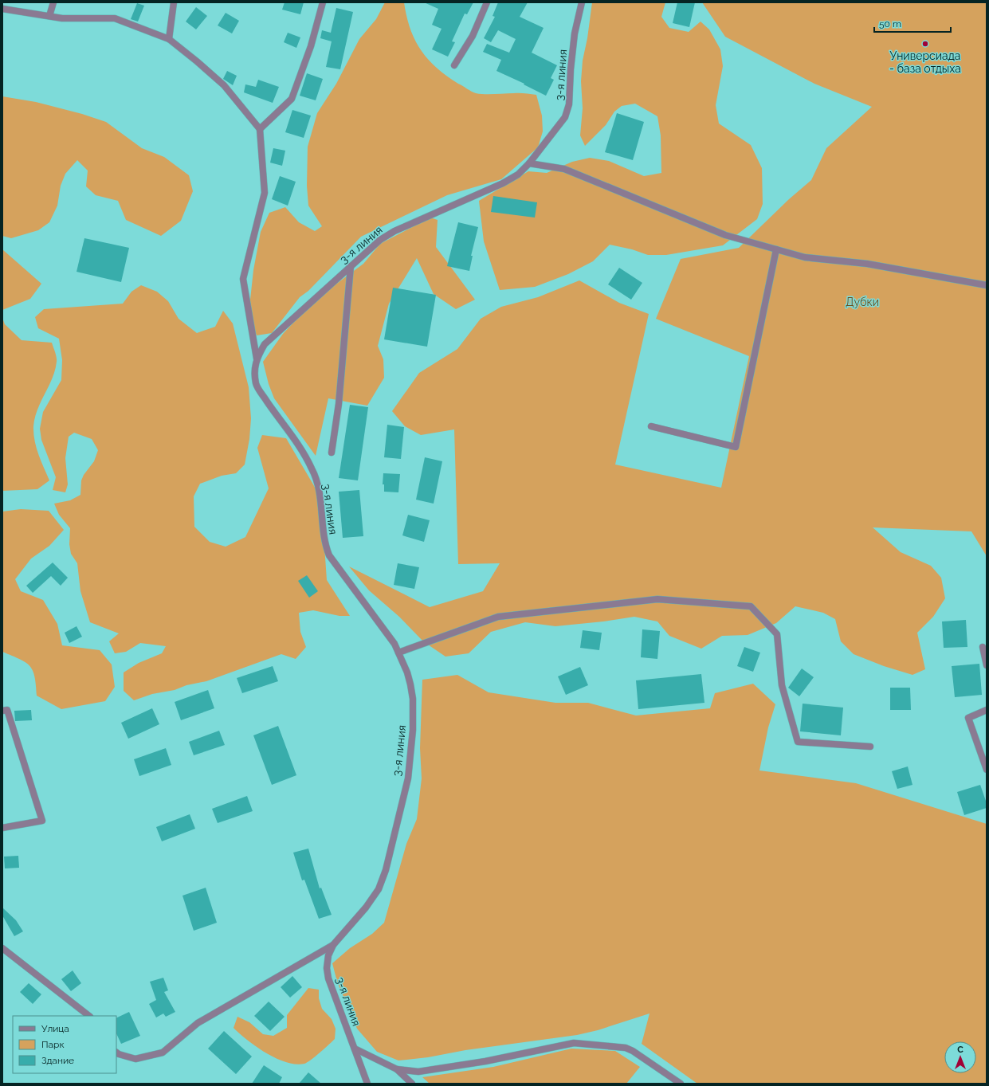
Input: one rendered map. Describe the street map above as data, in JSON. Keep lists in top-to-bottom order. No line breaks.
{"streets":{"street":["3-я линия"]},"parks":["Дубки"],"places":["Универсиада - база отдыха"],"legend":["Улица","Парк","Здание"],"scale_bar":"50 m","north":"top"}
